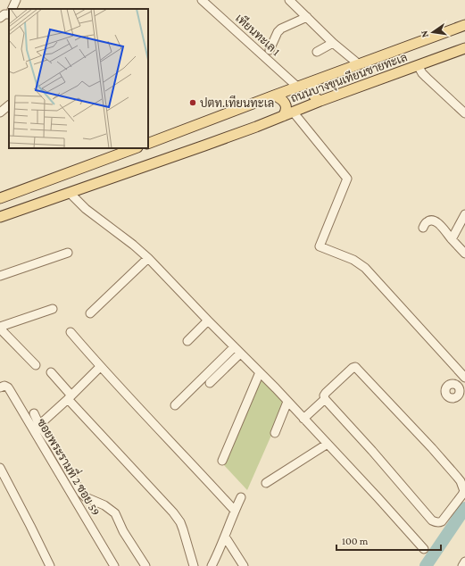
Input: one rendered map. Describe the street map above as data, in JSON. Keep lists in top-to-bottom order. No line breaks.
{"streets":{"main road":["ถนนบางขุนเทียนชายทะเล"],"street":["เทียนทะเล 1","ซอยพระรามที่ 2 ซอย 59"]},"crossings":[["เทียนทะเล 1","ถนนบางขุนเทียนชายทะเล"]],"places":["ปตท.เทียนทะเล"],"scale_bar":"100 m","north":"left"}
